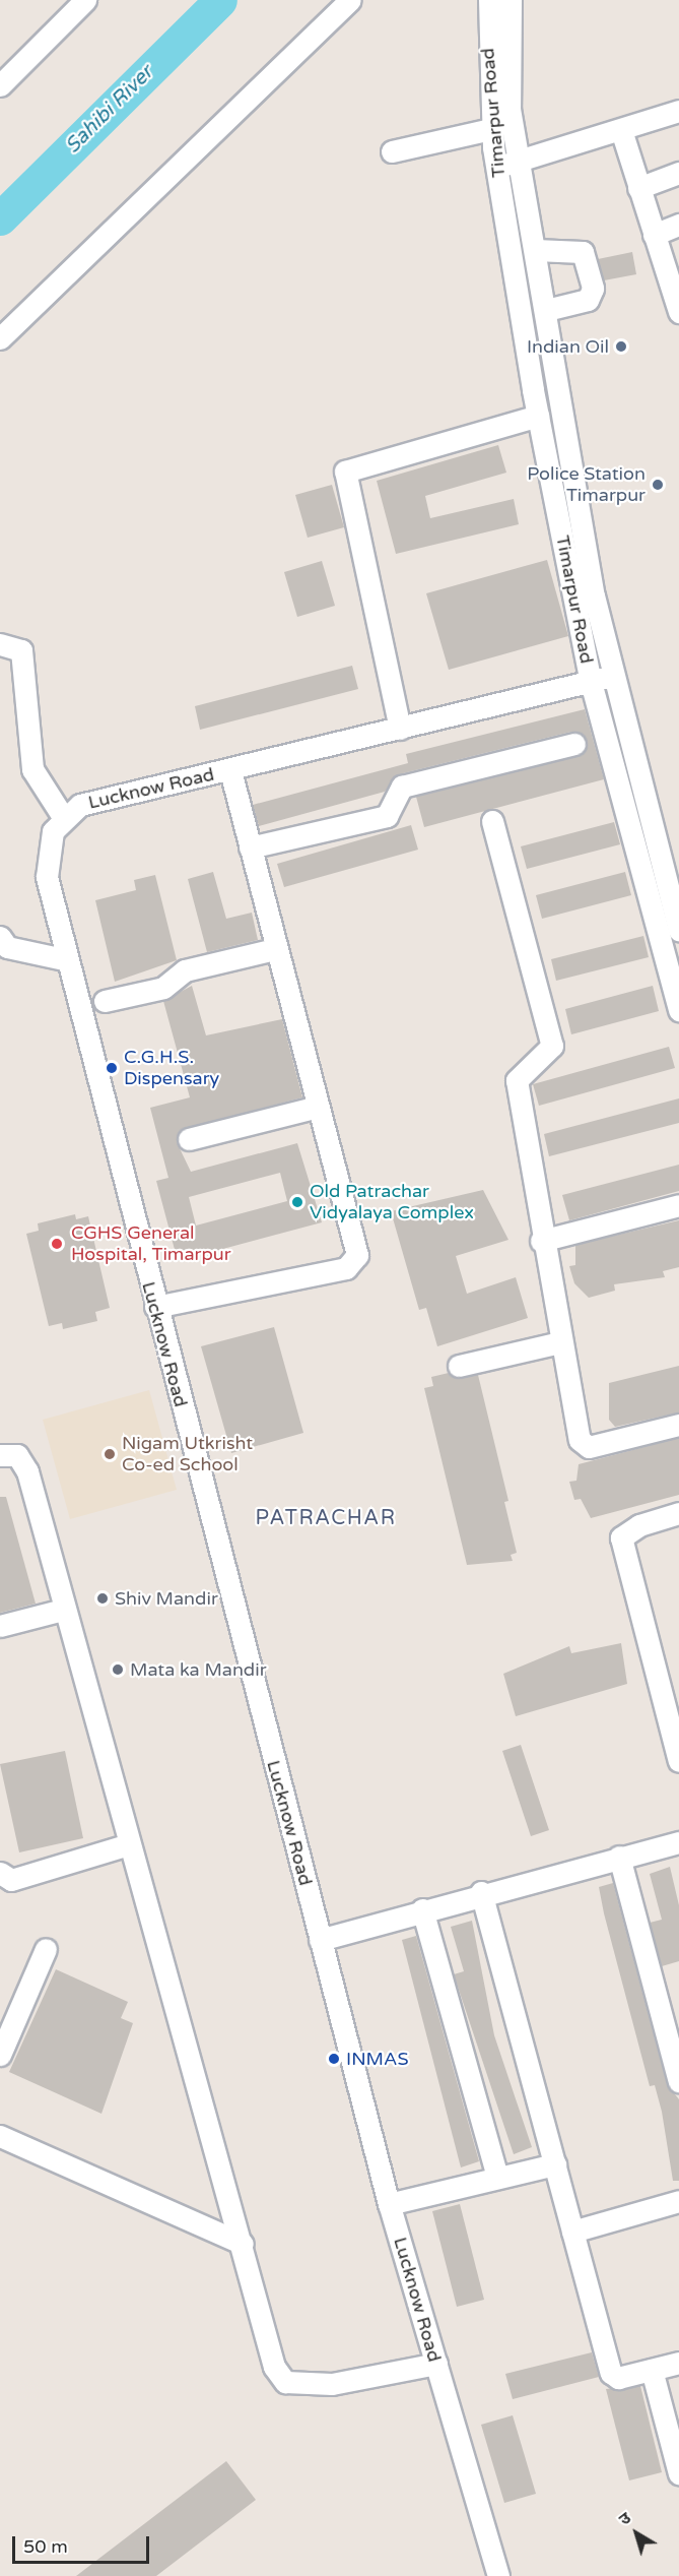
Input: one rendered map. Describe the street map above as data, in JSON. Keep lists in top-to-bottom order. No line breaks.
{"streets":{"street":["Timarpur Road","Lucknow Road"]},"crossings":[["Timarpur Road","Lucknow Road"]],"districts":["PATRACHAR"],"water":["Sahibi River"],"places":["Indian Oil","Police Station Timarpur","C.G.H.S. Dispensary","Old Patrachar Vidyalaya Complex","CGHS General Hospital, Timarpur","Nigam Utkrisht Co-ed School","Shiv Mandir","Mata ka Mandir","INMAS"],"scale_bar":"50 m","north":"top left"}
